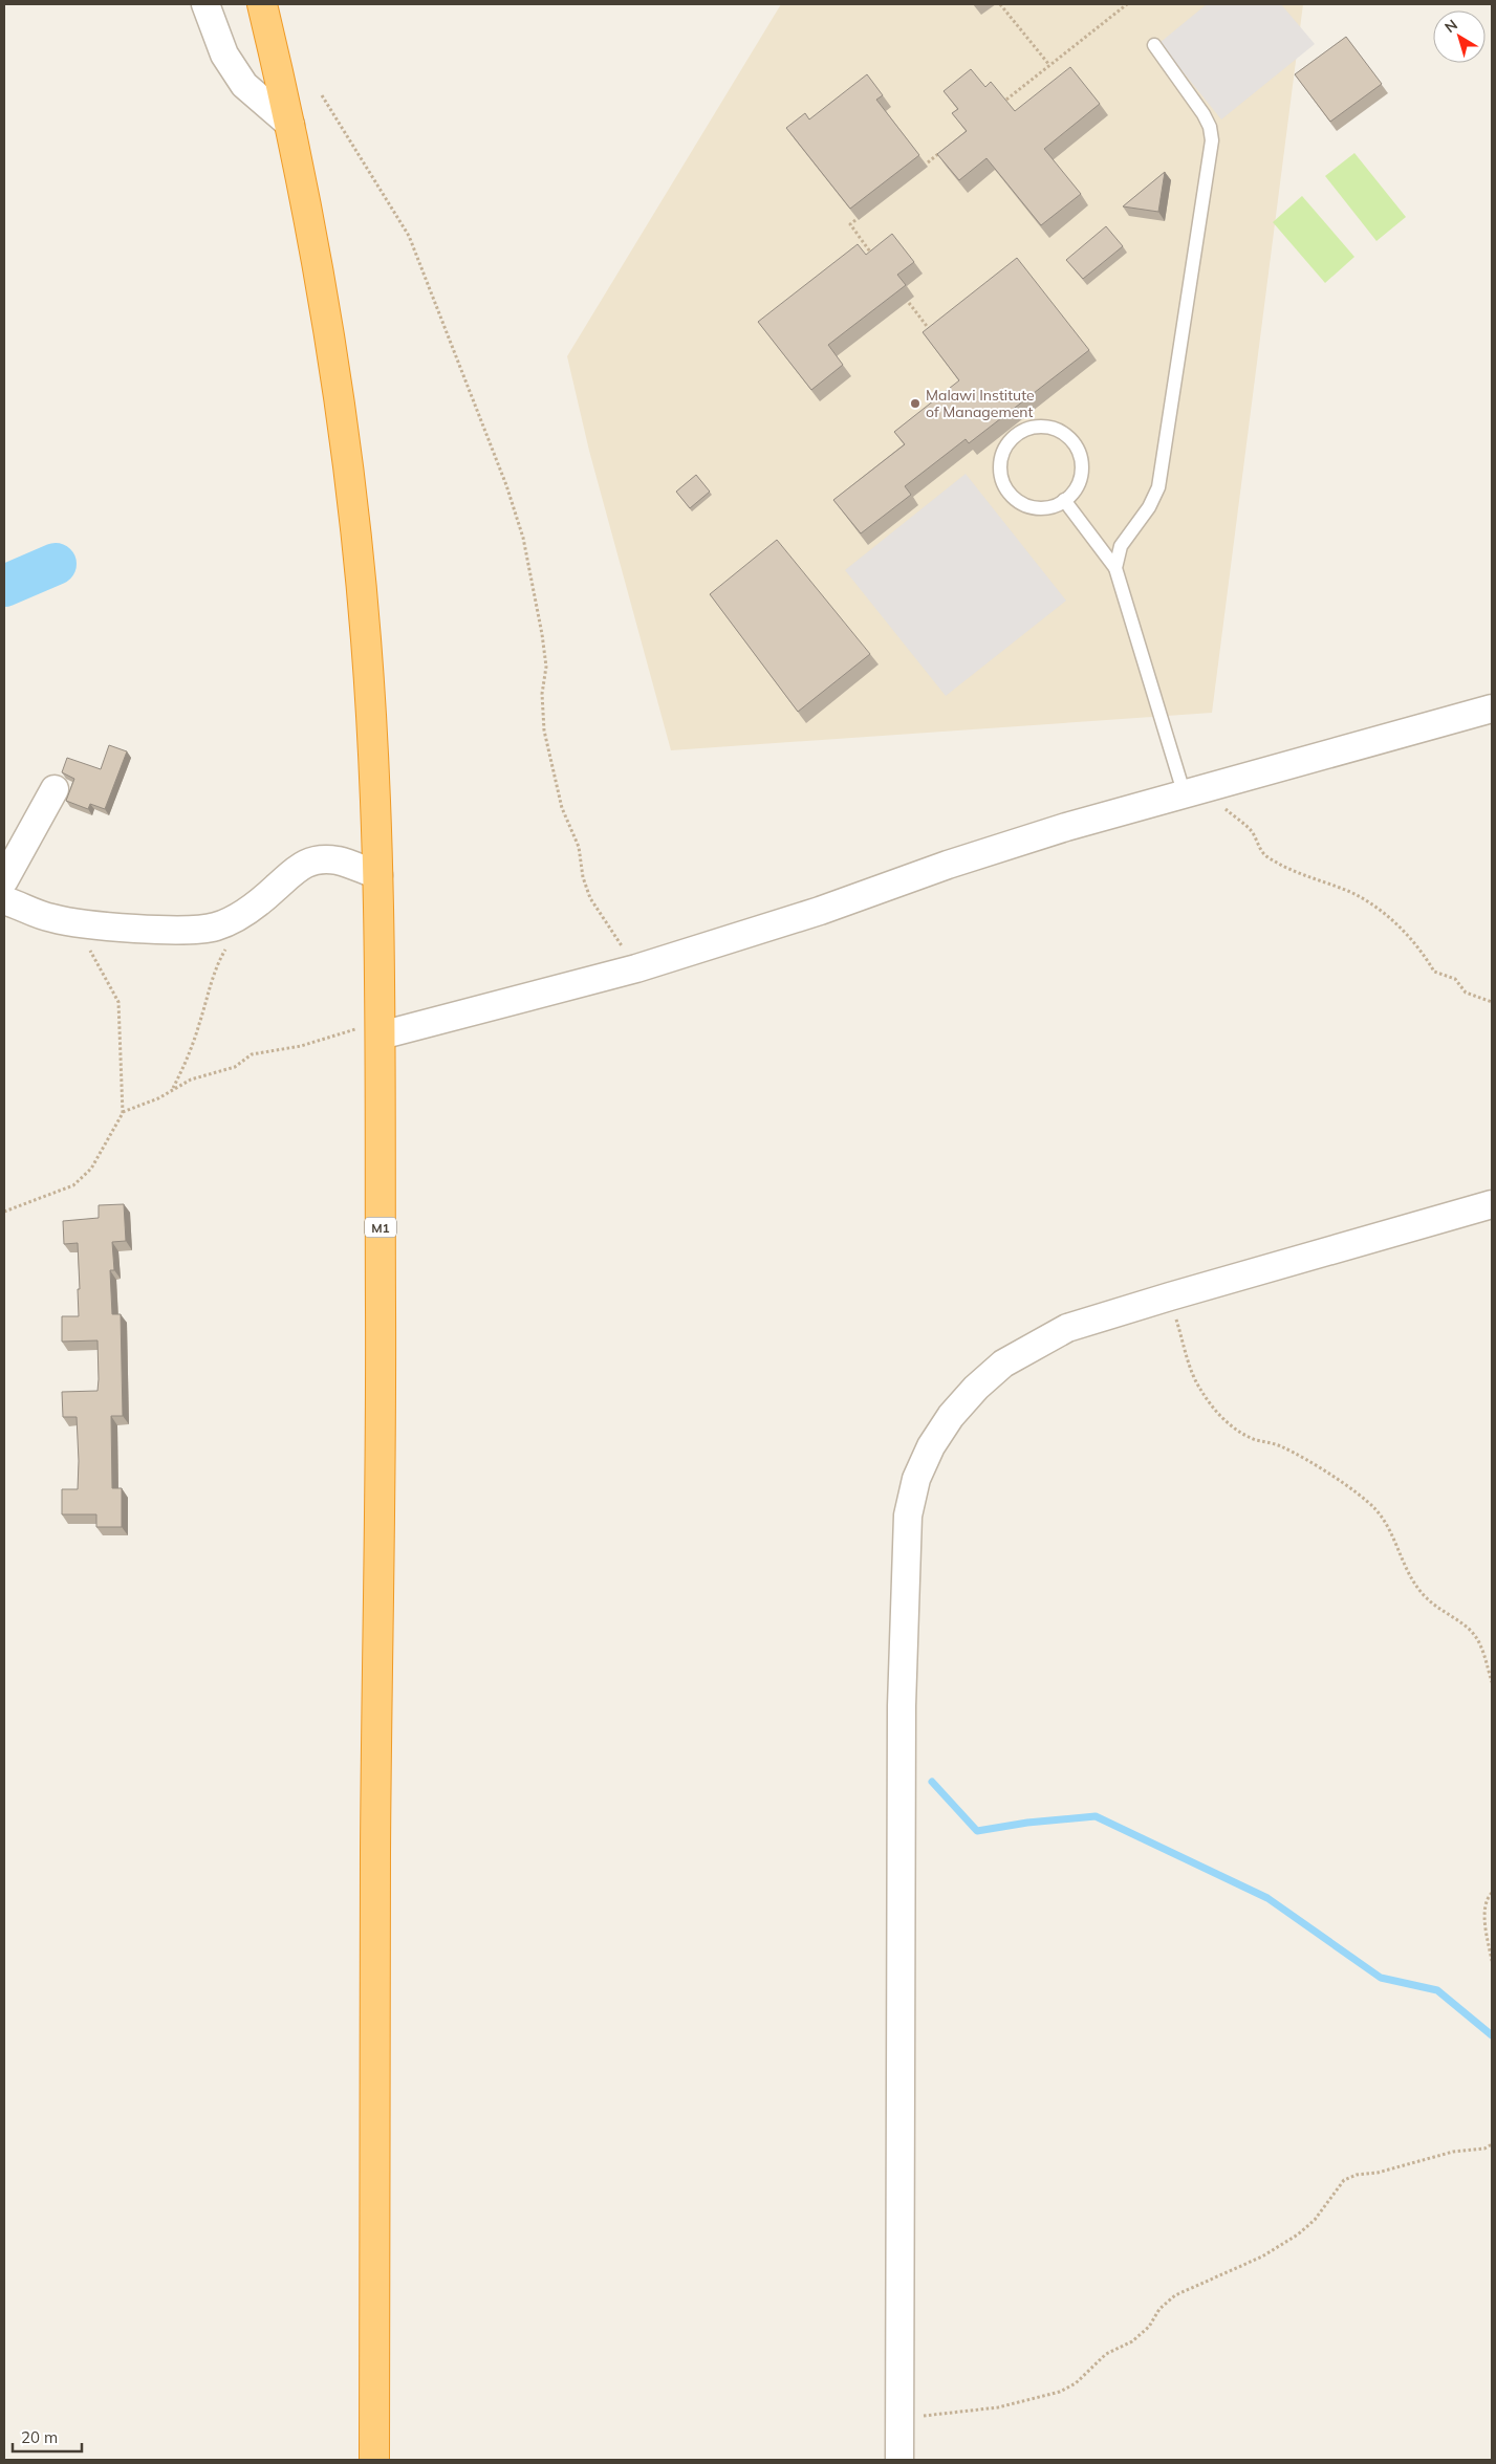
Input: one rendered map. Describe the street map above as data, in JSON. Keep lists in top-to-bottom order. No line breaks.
{"streets":{"highway":["M1"]},"places":["Malawi Institute of Management"],"scale_bar":"20 m","north":"top left"}
